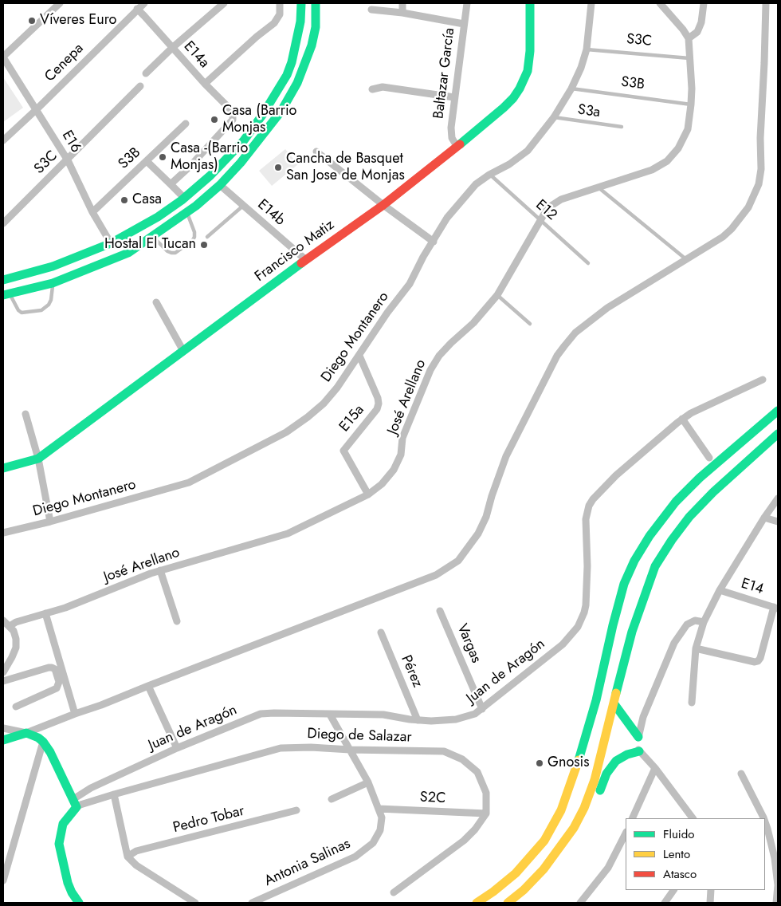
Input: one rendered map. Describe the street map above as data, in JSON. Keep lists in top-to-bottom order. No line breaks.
{"streets":{"main road":["Francisco Matiz"],"street":["S3C","E14a","Cenepa","Baltazar García","S3B","E16","E14b","Diego Montanero","José Arellano","E15a","E14","Vargas","Pérez","Juan de Aragón","Diego de Salazar","S2C","Pedro Tobar","Antonia Salinas"],"lane":["S3a","E12"]},"crossings":[["S3C","E16"],["S3C","Diego Montanero"],["S3C","José Arellano"],["E14a","Cenepa"],["Cenepa","E16"],["Baltazar García","Francisco Matiz"],["S3B","E16"],["S3B","Diego Montanero"],["S3B","José Arellano"],["S3a","Diego Montanero"],["E12","Diego Montanero"],["E12","José Arellano"],["E14b","Francisco Matiz"],["Diego Montanero","E15a"],["José Arellano","E15a"],["Vargas","Juan de Aragón"],["Pérez","Juan de Aragón"],["Juan de Aragón","Diego de Salazar"],["Juan de Aragón","Antonia Salinas"],["Diego de Salazar","S2C"],["Diego de Salazar","Antonia Salinas"],["S2C","Antonia Salinas"]],"places":["Víveres Euro","Casa (Barrio Monjas","Casa -(Barrio Monjas)","Cancha de Basquet San Jose de Monjas","Casa","Hostal El Tucan","Gnosis"],"legend":["Fluido","Lento","Atasco"]}
